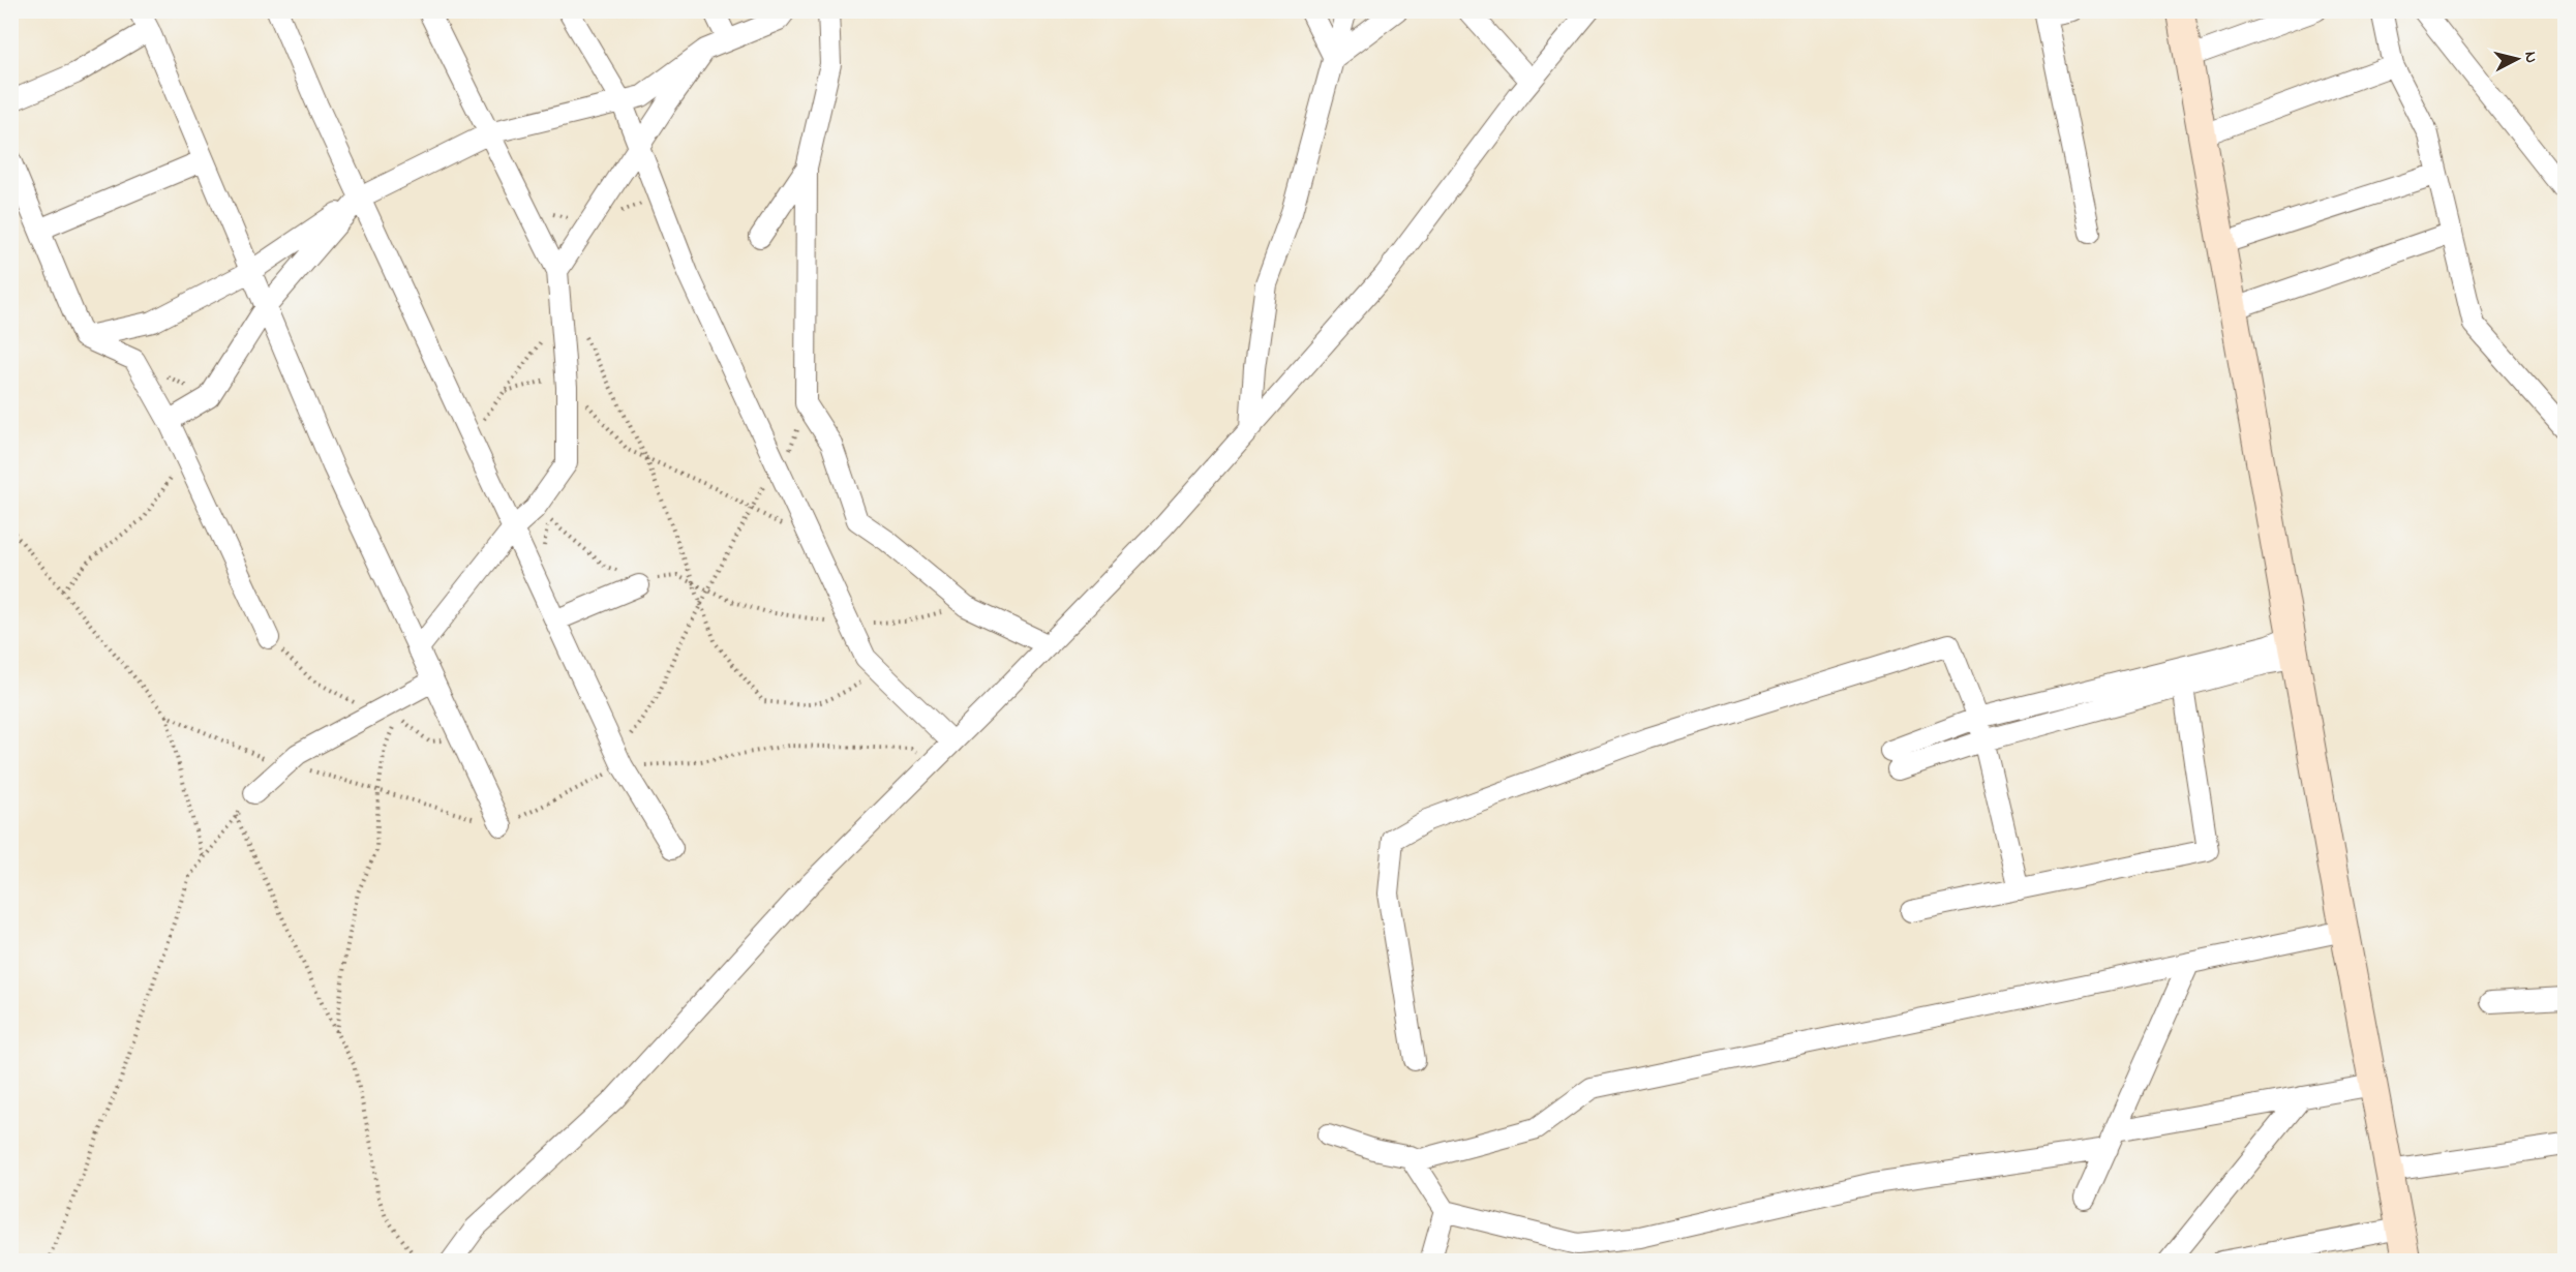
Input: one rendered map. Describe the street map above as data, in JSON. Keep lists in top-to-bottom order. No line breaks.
{"north":"right"}
